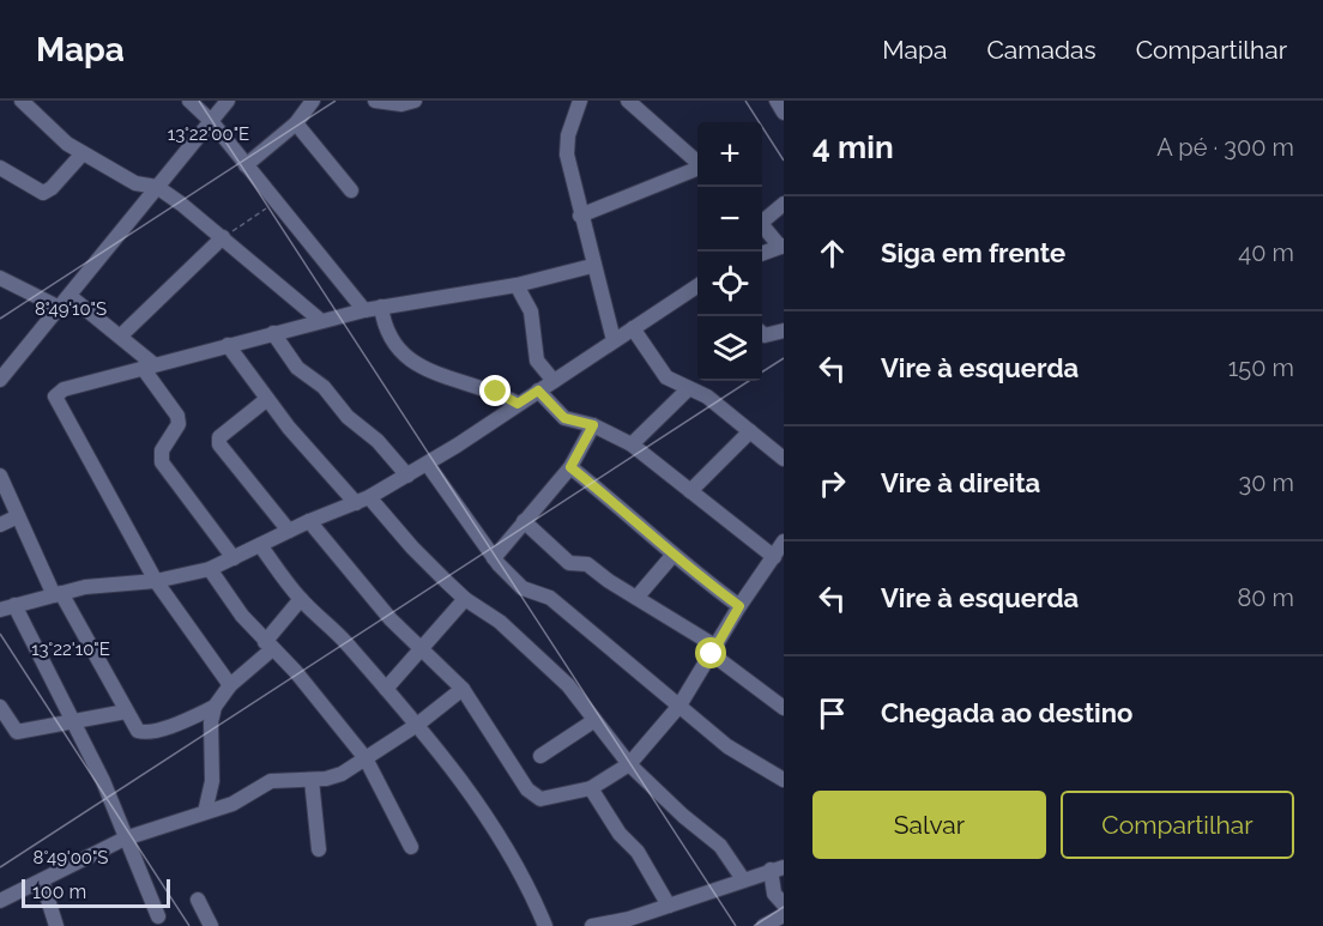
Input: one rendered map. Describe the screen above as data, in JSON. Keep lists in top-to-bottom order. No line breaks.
{"scale_bar":"100 m","page":{"header":"Mapa","nav":["Mapa","Camadas","Compartilhar"],"heading":["4 min","A pé · 300 m"],"map_buttons":["+","−"],"list":[["Siga em frente","40 m"],["Vire à esquerda","150 m"],["Vire à direita","30 m"],["Vire à esquerda","80 m"],"Chegada ao destino"],"buttons":["Salvar","Compartilhar"],"scale":"100 m"},"coordinates":["13°22'00\"E","8°49'10\"S","13°22'10\"E","8°49'00\"S"]}
